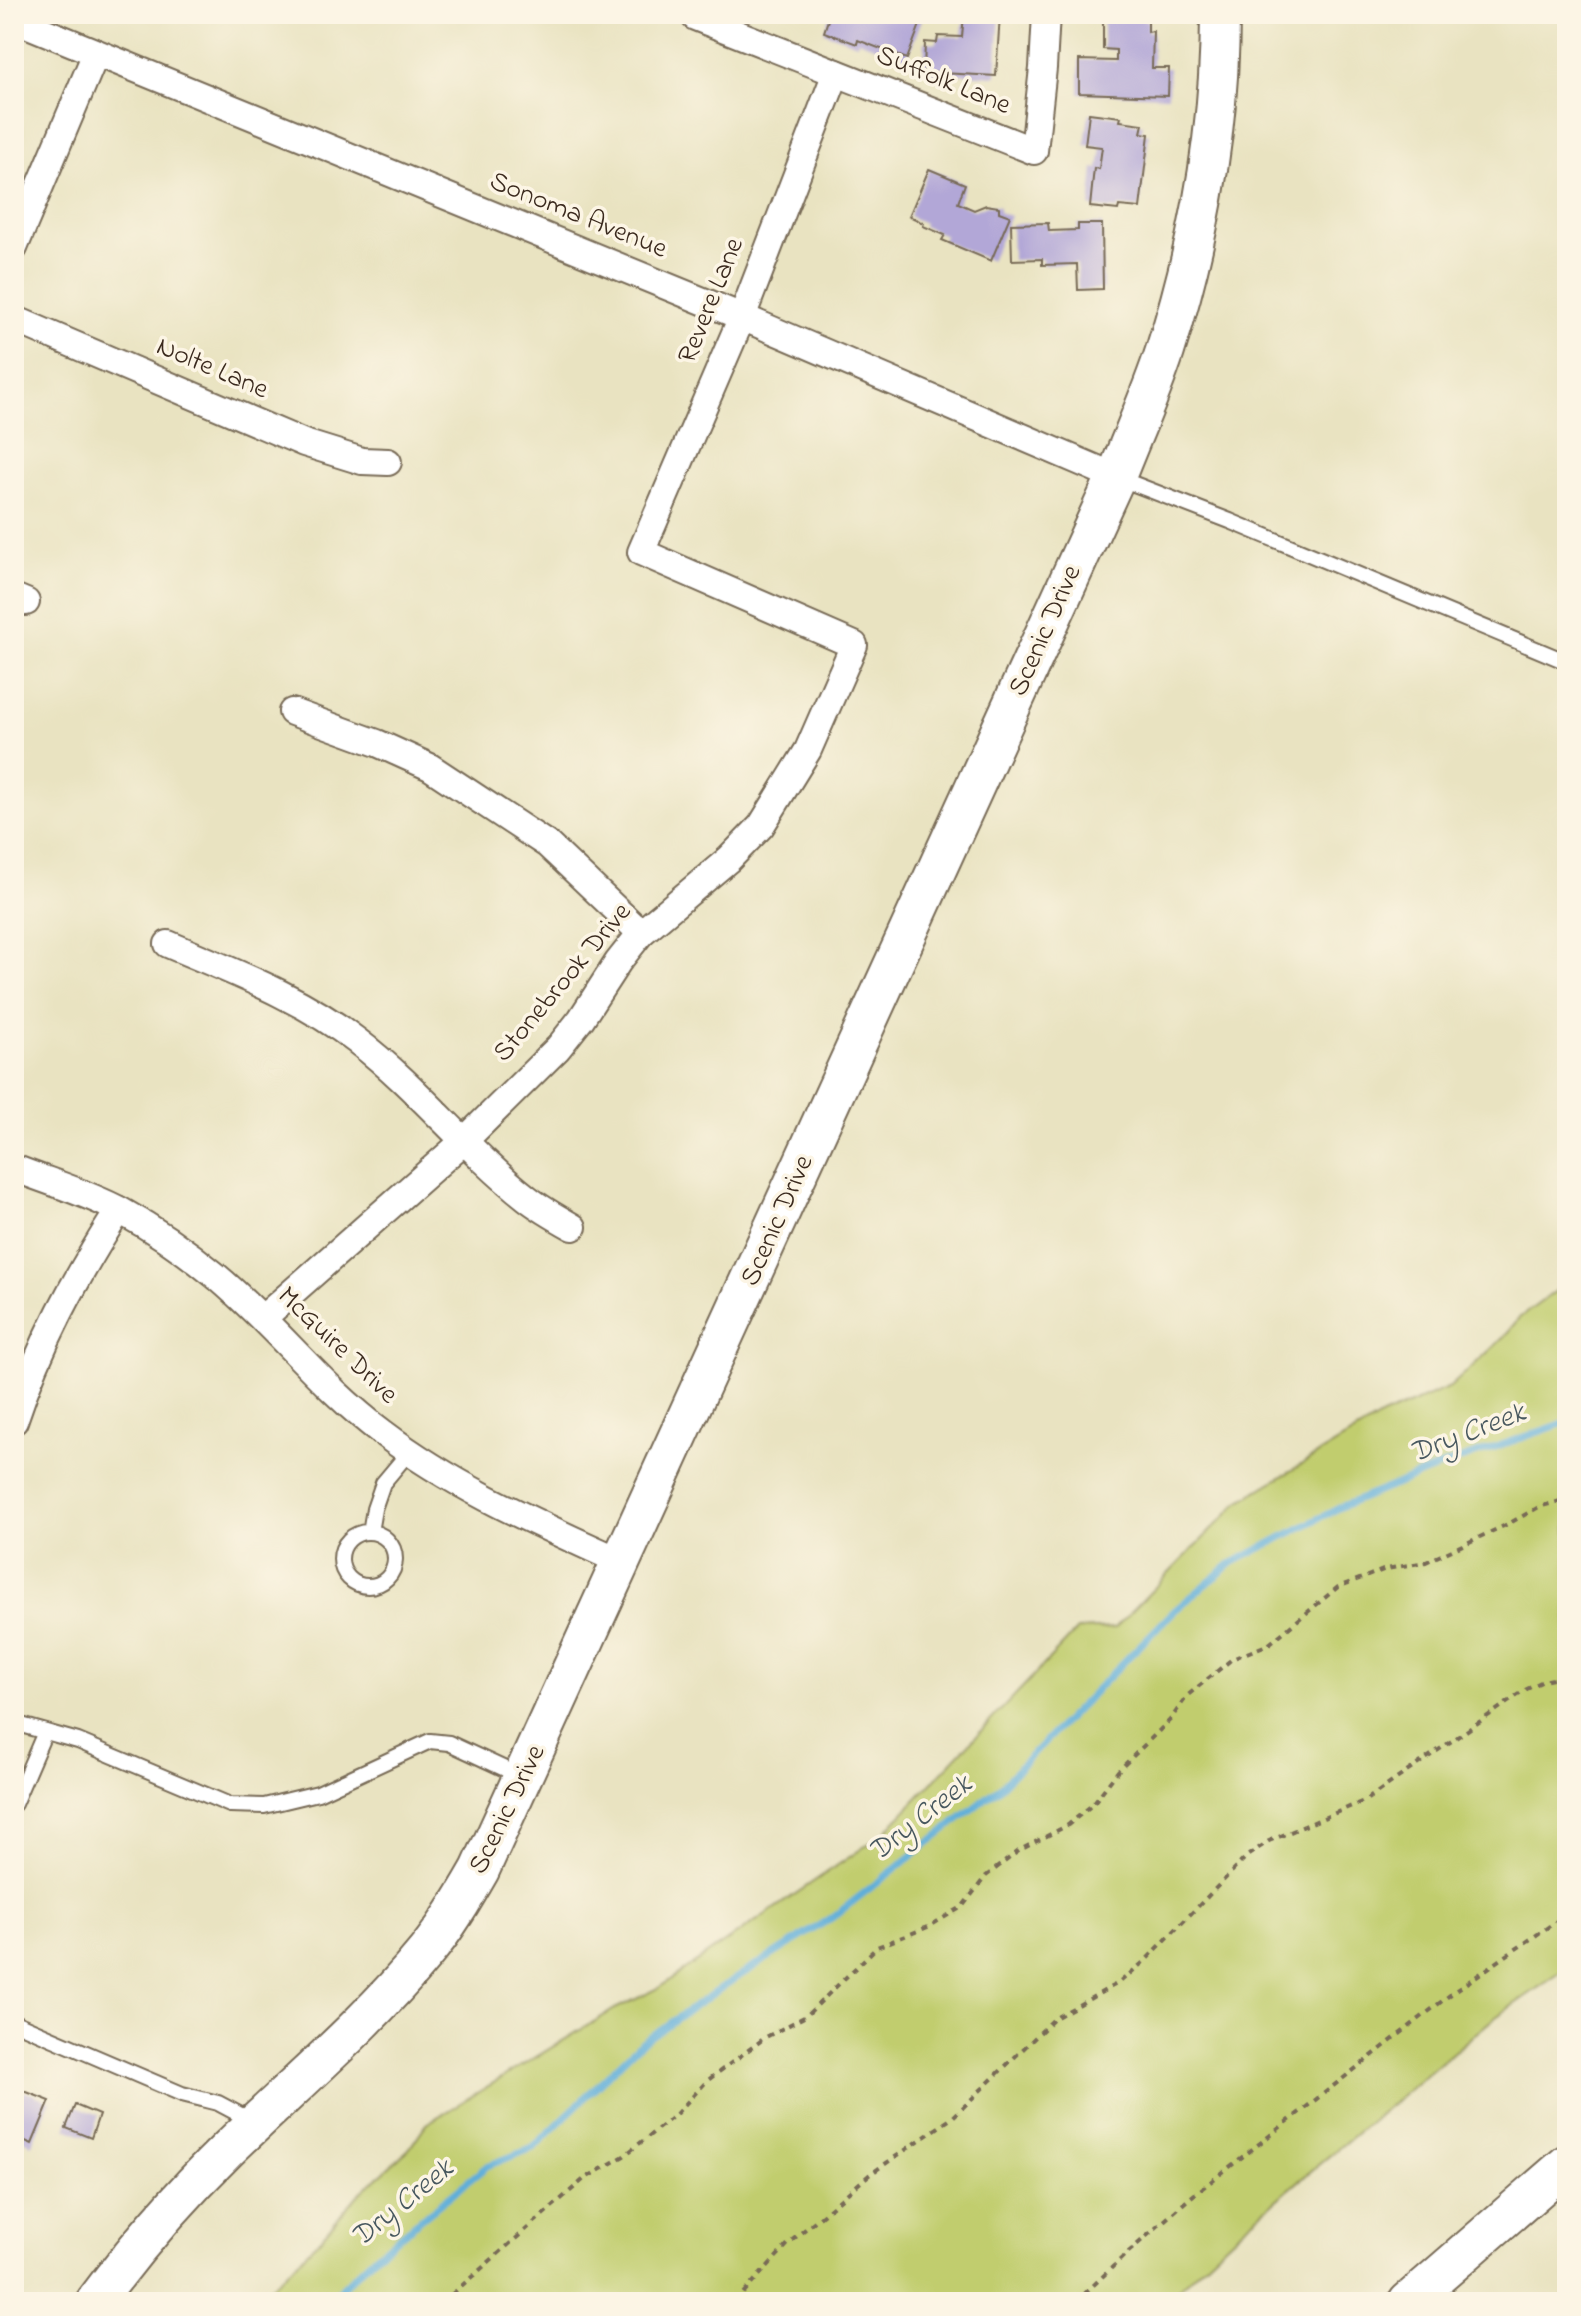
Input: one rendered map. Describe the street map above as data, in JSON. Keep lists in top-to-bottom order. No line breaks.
{"streets":{"main road":["Scenic Drive"],"street":["Suffolk Lane","Sonoma Avenue","Revere Lane","Nolte Lane","Stonebrook Drive","McGuire Drive"]},"crossings":[["Suffolk Lane","Revere Lane"],["Sonoma Avenue","Revere Lane"],["Sonoma Avenue","Scenic Drive"],["Revere Lane","Stonebrook Drive"],["Scenic Drive","McGuire Drive"],["Stonebrook Drive","McGuire Drive"]],"water":["Dry Creek"]}
